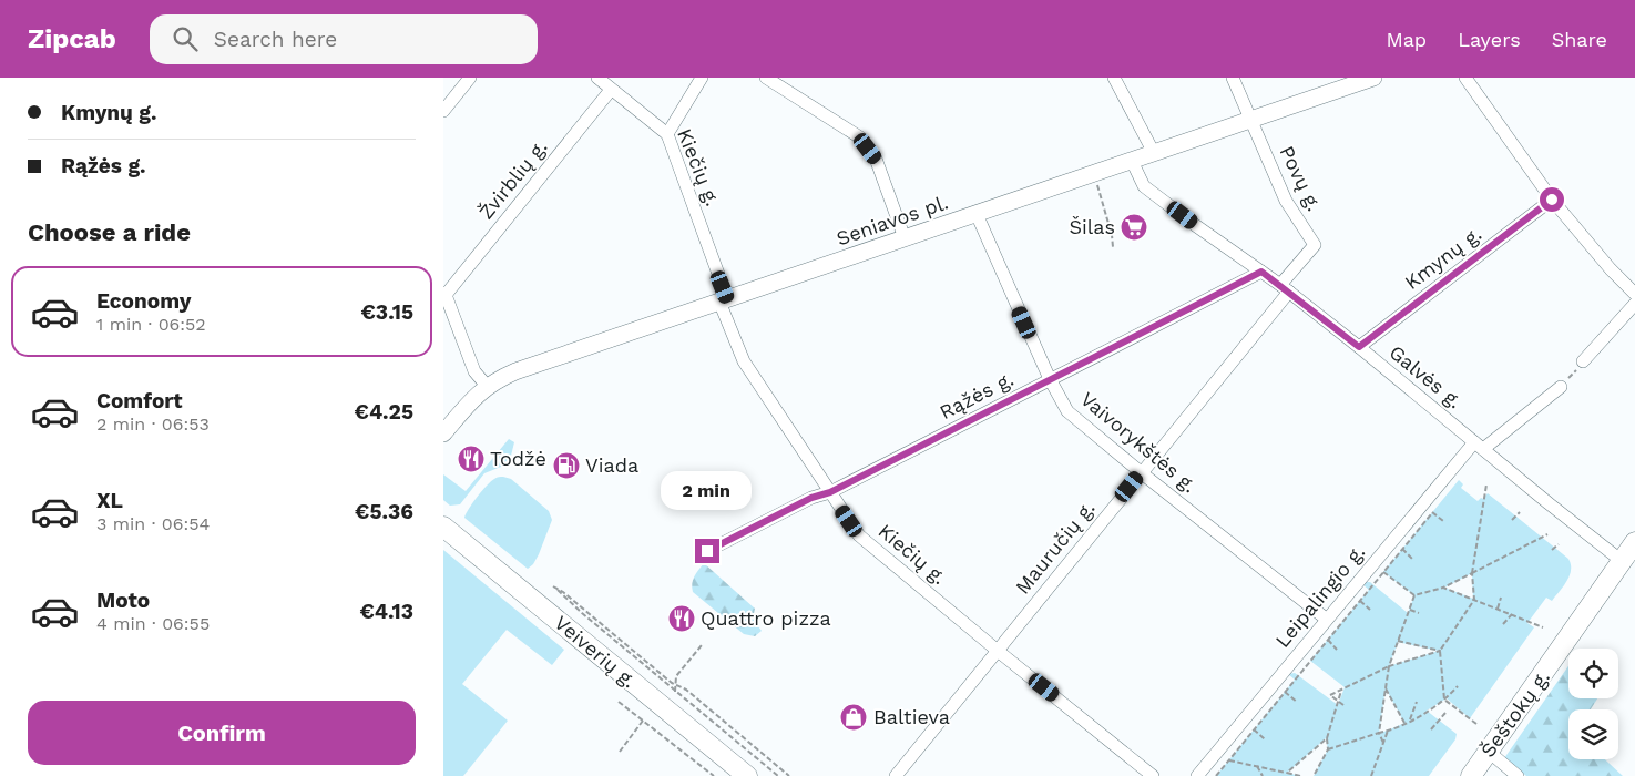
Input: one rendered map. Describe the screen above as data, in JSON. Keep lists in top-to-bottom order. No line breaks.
{"streets":{"main road":["Veiverių g.","Šeštokų g."],"street":["Kiečių g.","Povų g.","Žvirblių g.","Seniavos pl.","Kmynų g.","Galvės g.","Rąžės g.","Vaivorykštės g.","Mauručių g.","Leipalingio g."]},"crossings":[["Kiečių g.","Žvirblių g."],["Kiečių g.","Seniavos pl."],["Kiečių g.","Rąžės g."],["Kiečių g.","Mauručių g."],["Povų g.","Seniavos pl."],["Povų g.","Galvės g."],["Povų g.","Mauručių g."],["Seniavos pl.","Galvės g."],["Seniavos pl.","Vaivorykštės g."],["Kmynų g.","Galvės g."],["Galvės g.","Rąžės g."],["Galvės g.","Mauručių g."],["Galvės g.","Leipalingio g."],["Galvės g.","Šeštokų g."],["Rąžės g.","Vaivorykštės g."],["Vaivorykštės g.","Mauručių g."],["Vaivorykštės g.","Leipalingio g."]],"places":{"supermarket":["Šilas"],"restaurant":["Todžė","Quattro pizza"],"fuel station":["Viada"],"shop":["Baltieva"]},"page":{"header":"Zipcab","search":"Search here","nav":["Map","Layers","Share"],"banner":["Kmynų g.","Rąžės g."],"heading":"Choose a ride","list":[{"name":"Economy","note":"1 min · 06:52","value":"€3.15"},{"name":"Comfort","note":"2 min · 06:53","value":"€4.25"},{"name":"XL","note":"3 min · 06:54","value":"€5.36"},{"name":"Moto","note":"4 min · 06:55","value":"€4.13"}],"bubble":"2 min","buttons":"Confirm"}}
